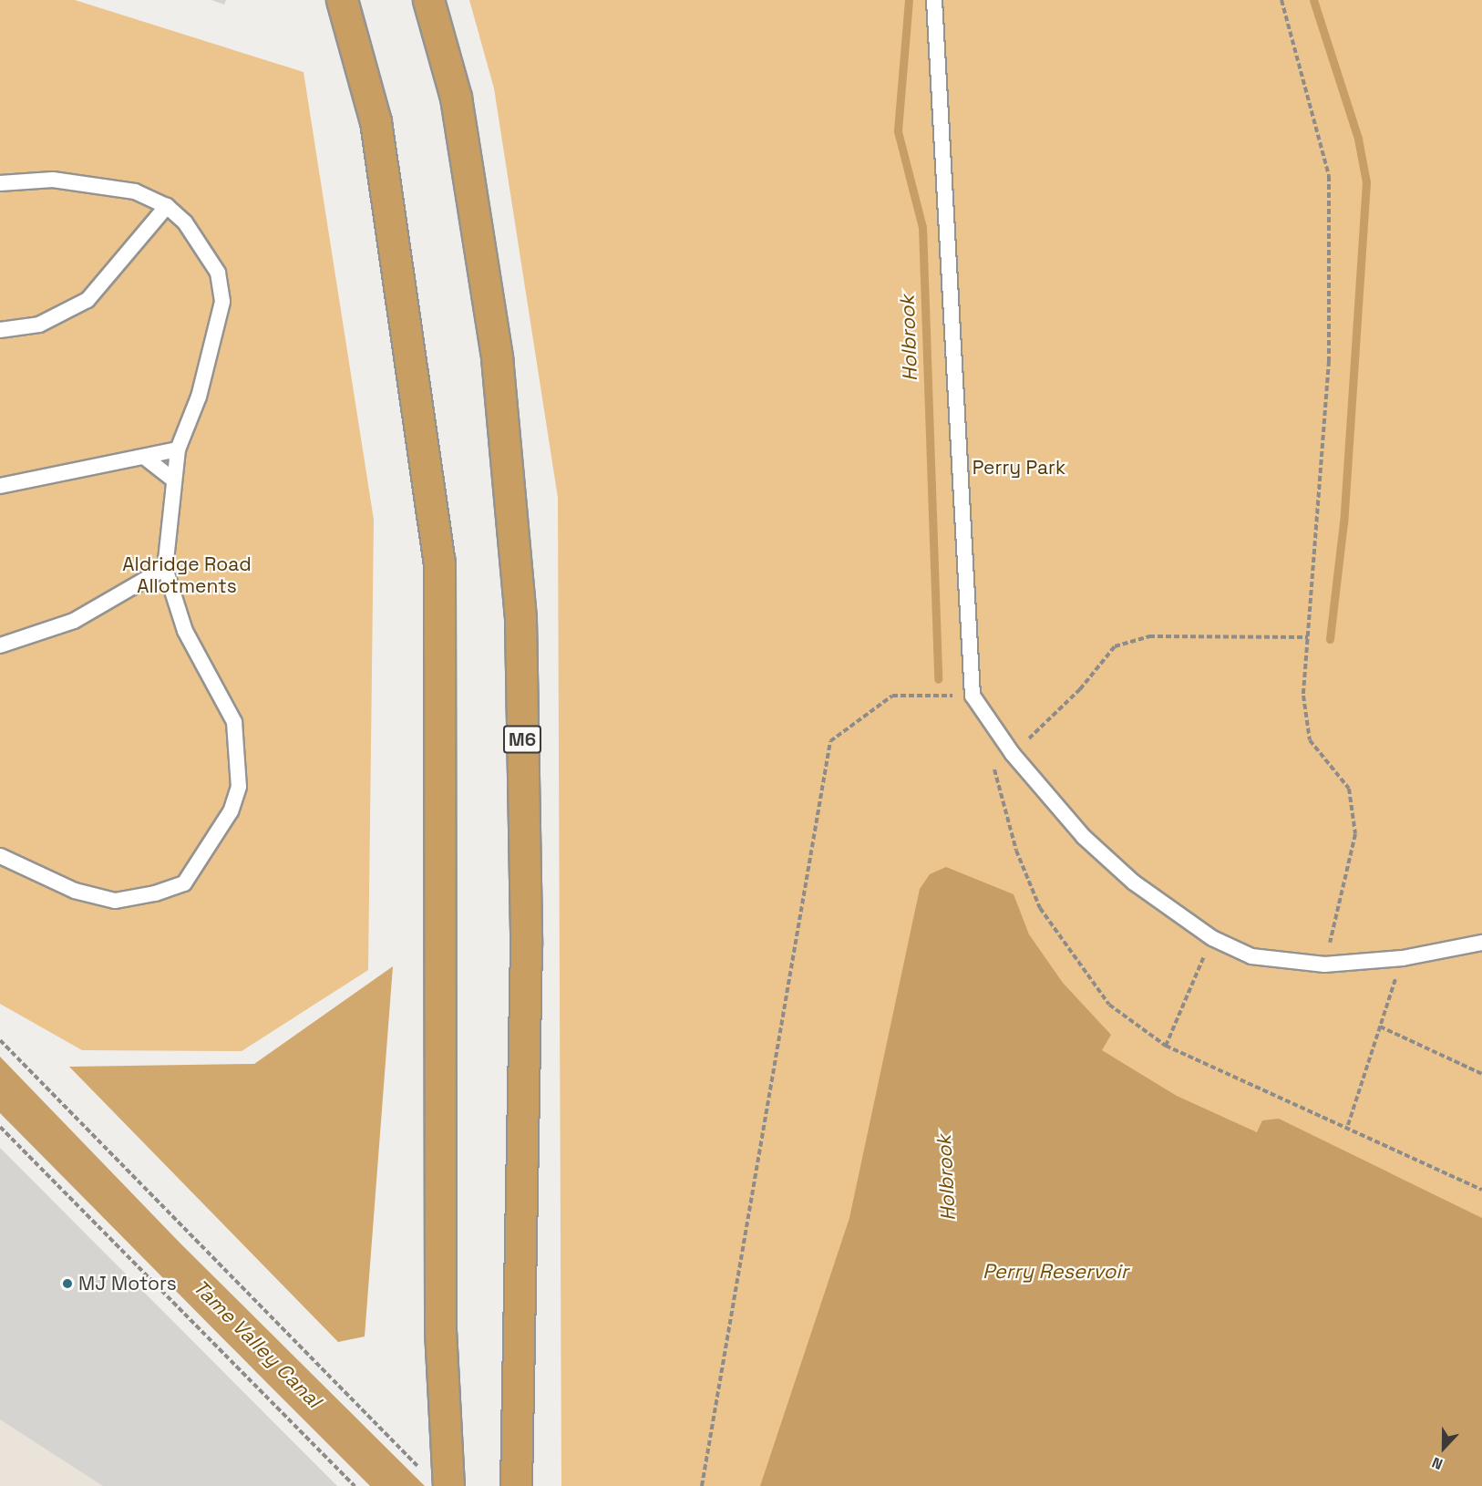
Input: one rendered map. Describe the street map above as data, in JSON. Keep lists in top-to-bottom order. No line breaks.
{"streets":{"highway":["M6"]},"water":["Holbrook","Perry Reservoir","Tame Valley Canal"],"parks":["Perry Park","Aldridge Road Allotments"],"places":["MJ Motors"],"north":"bottom"}
